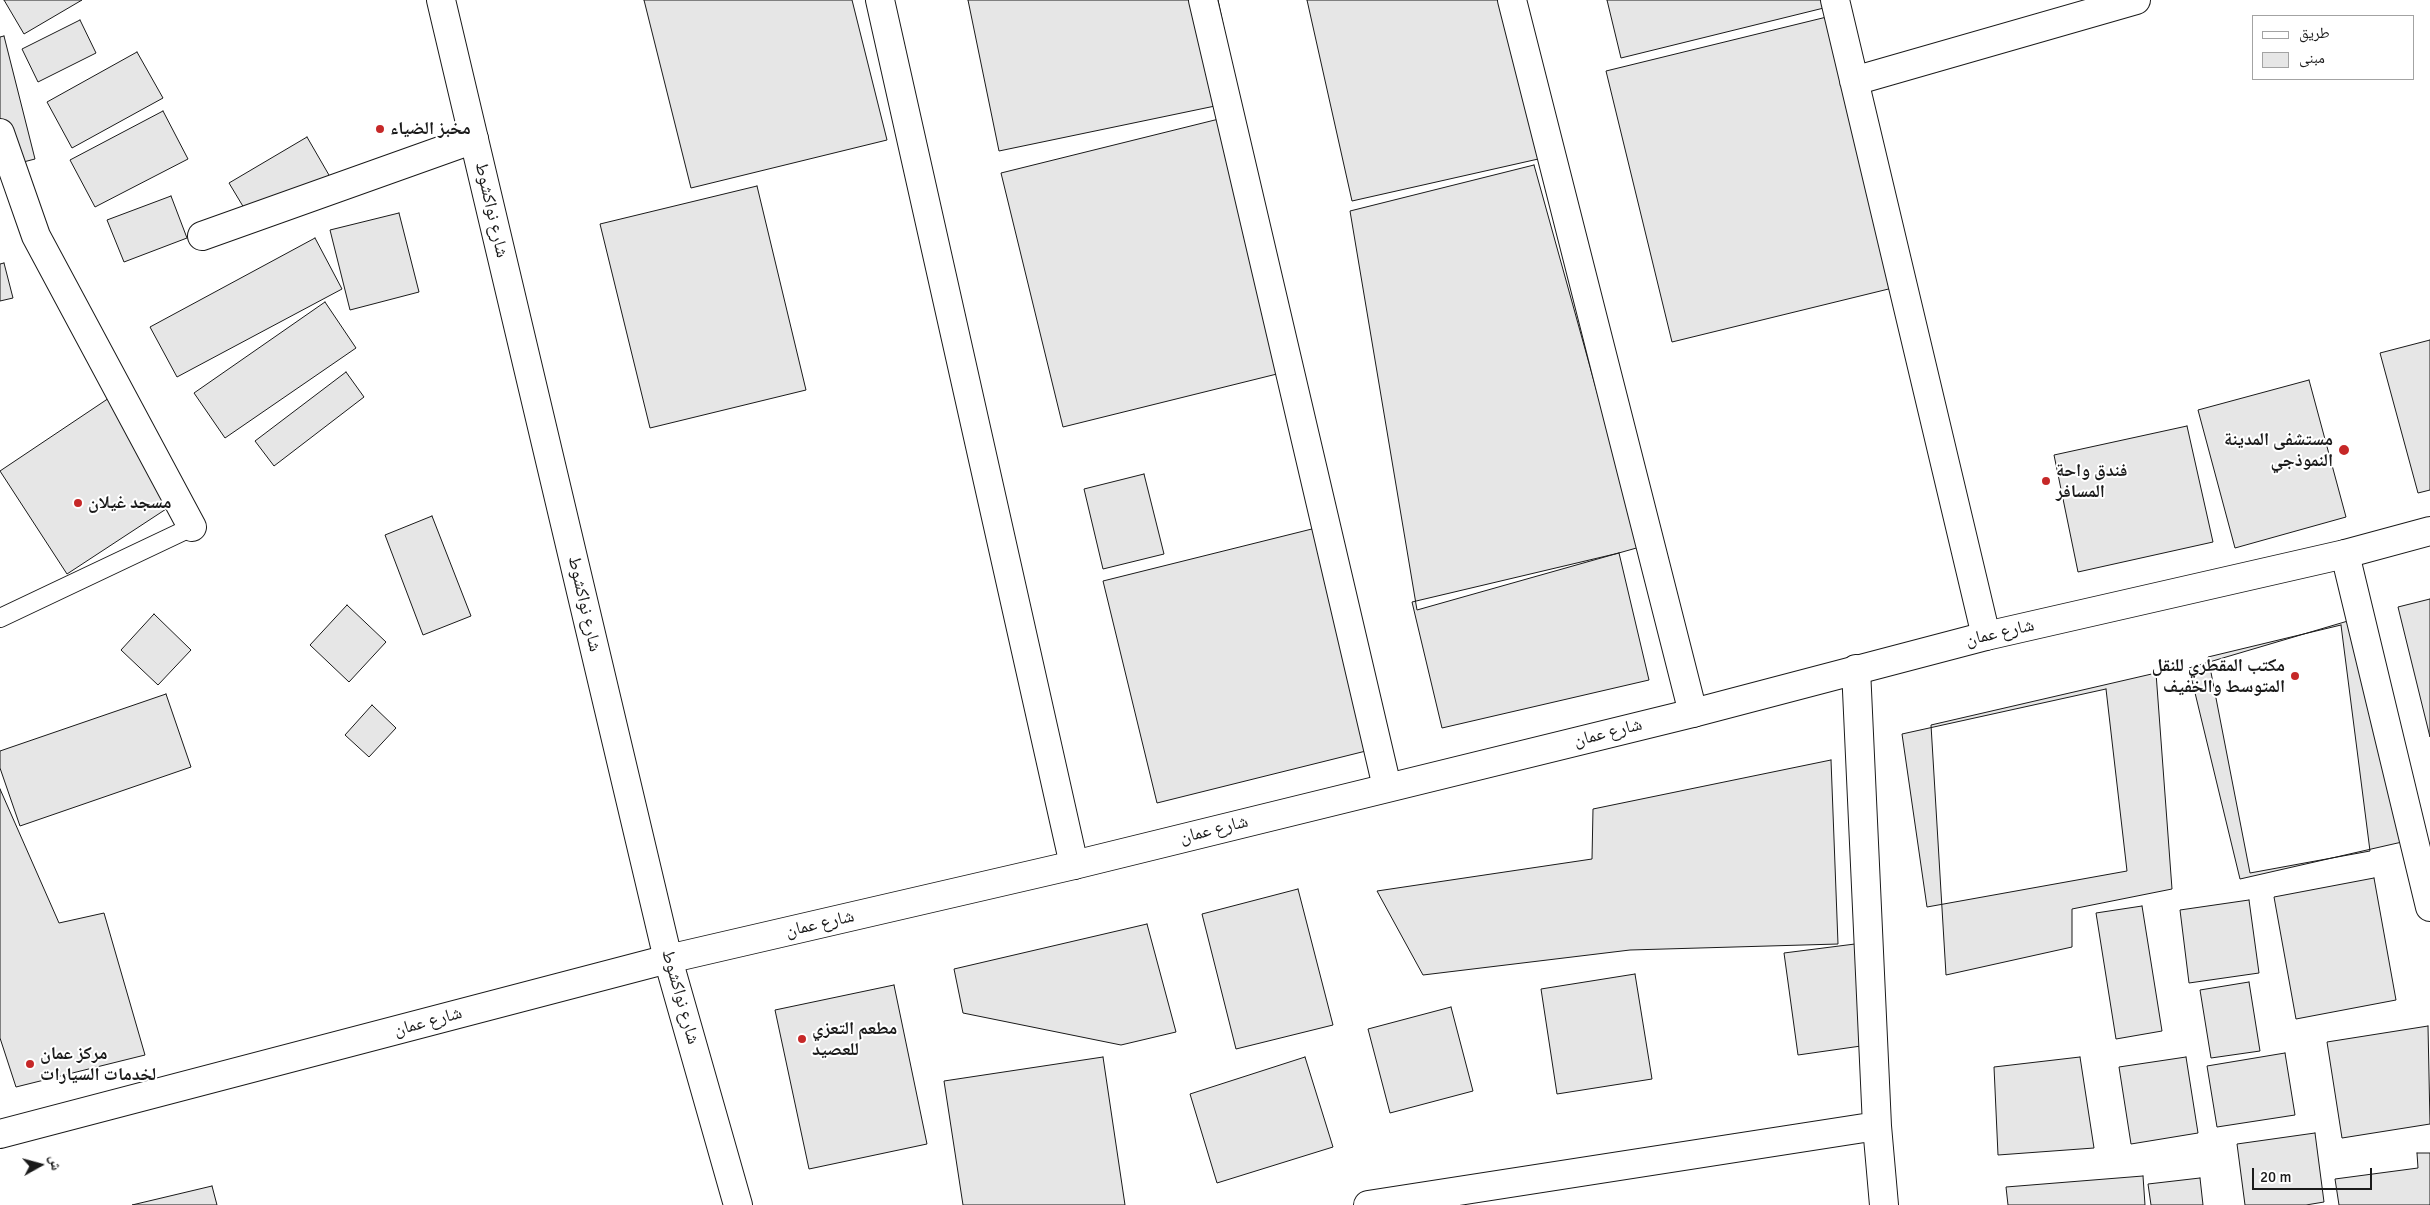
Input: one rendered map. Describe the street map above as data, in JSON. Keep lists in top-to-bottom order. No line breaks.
{"streets":{"street":["شارع نواكشوط","شارع عمان"]},"crossings":[["شارع نواكشوط","شارع عمان"]],"places":["مخبز الضياء","مستشفى المدينة النموذجي","فندق واحة المسافر","مسجد غيلان","مكتب المقطري للنقل المتوسط والخفيف","مطعم التعزي للعصيد","مركز عمان لخدمات السيارات"],"legend":["طريق","مبنى"],"scale_bar":"20 m","north":"right"}
